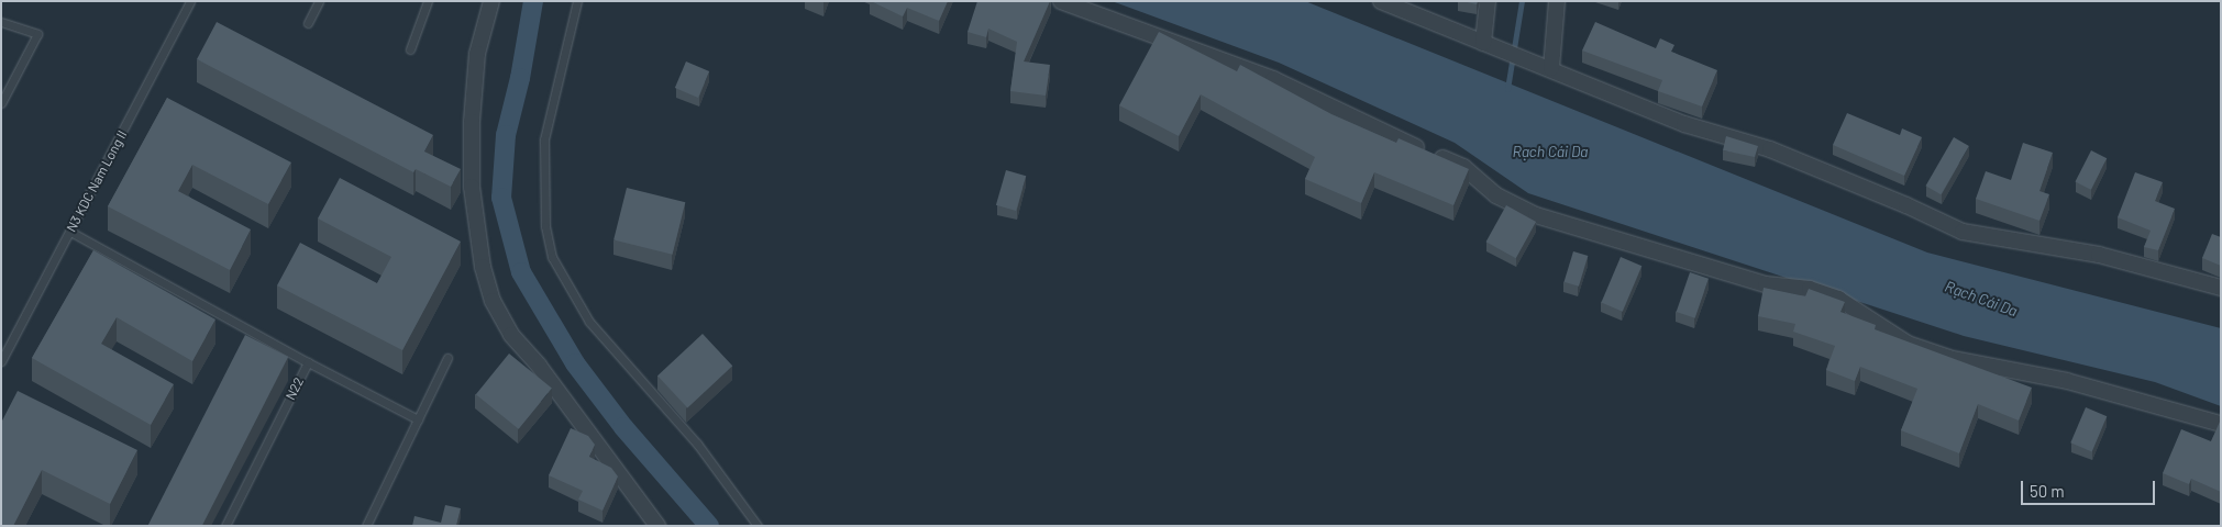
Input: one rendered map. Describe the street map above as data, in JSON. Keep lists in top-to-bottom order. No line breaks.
{"streets":{"lane":["N3 KDC Nam Long II","N22"]},"water":["Rạch Cái Da"],"scale_bar":"50 m"}
